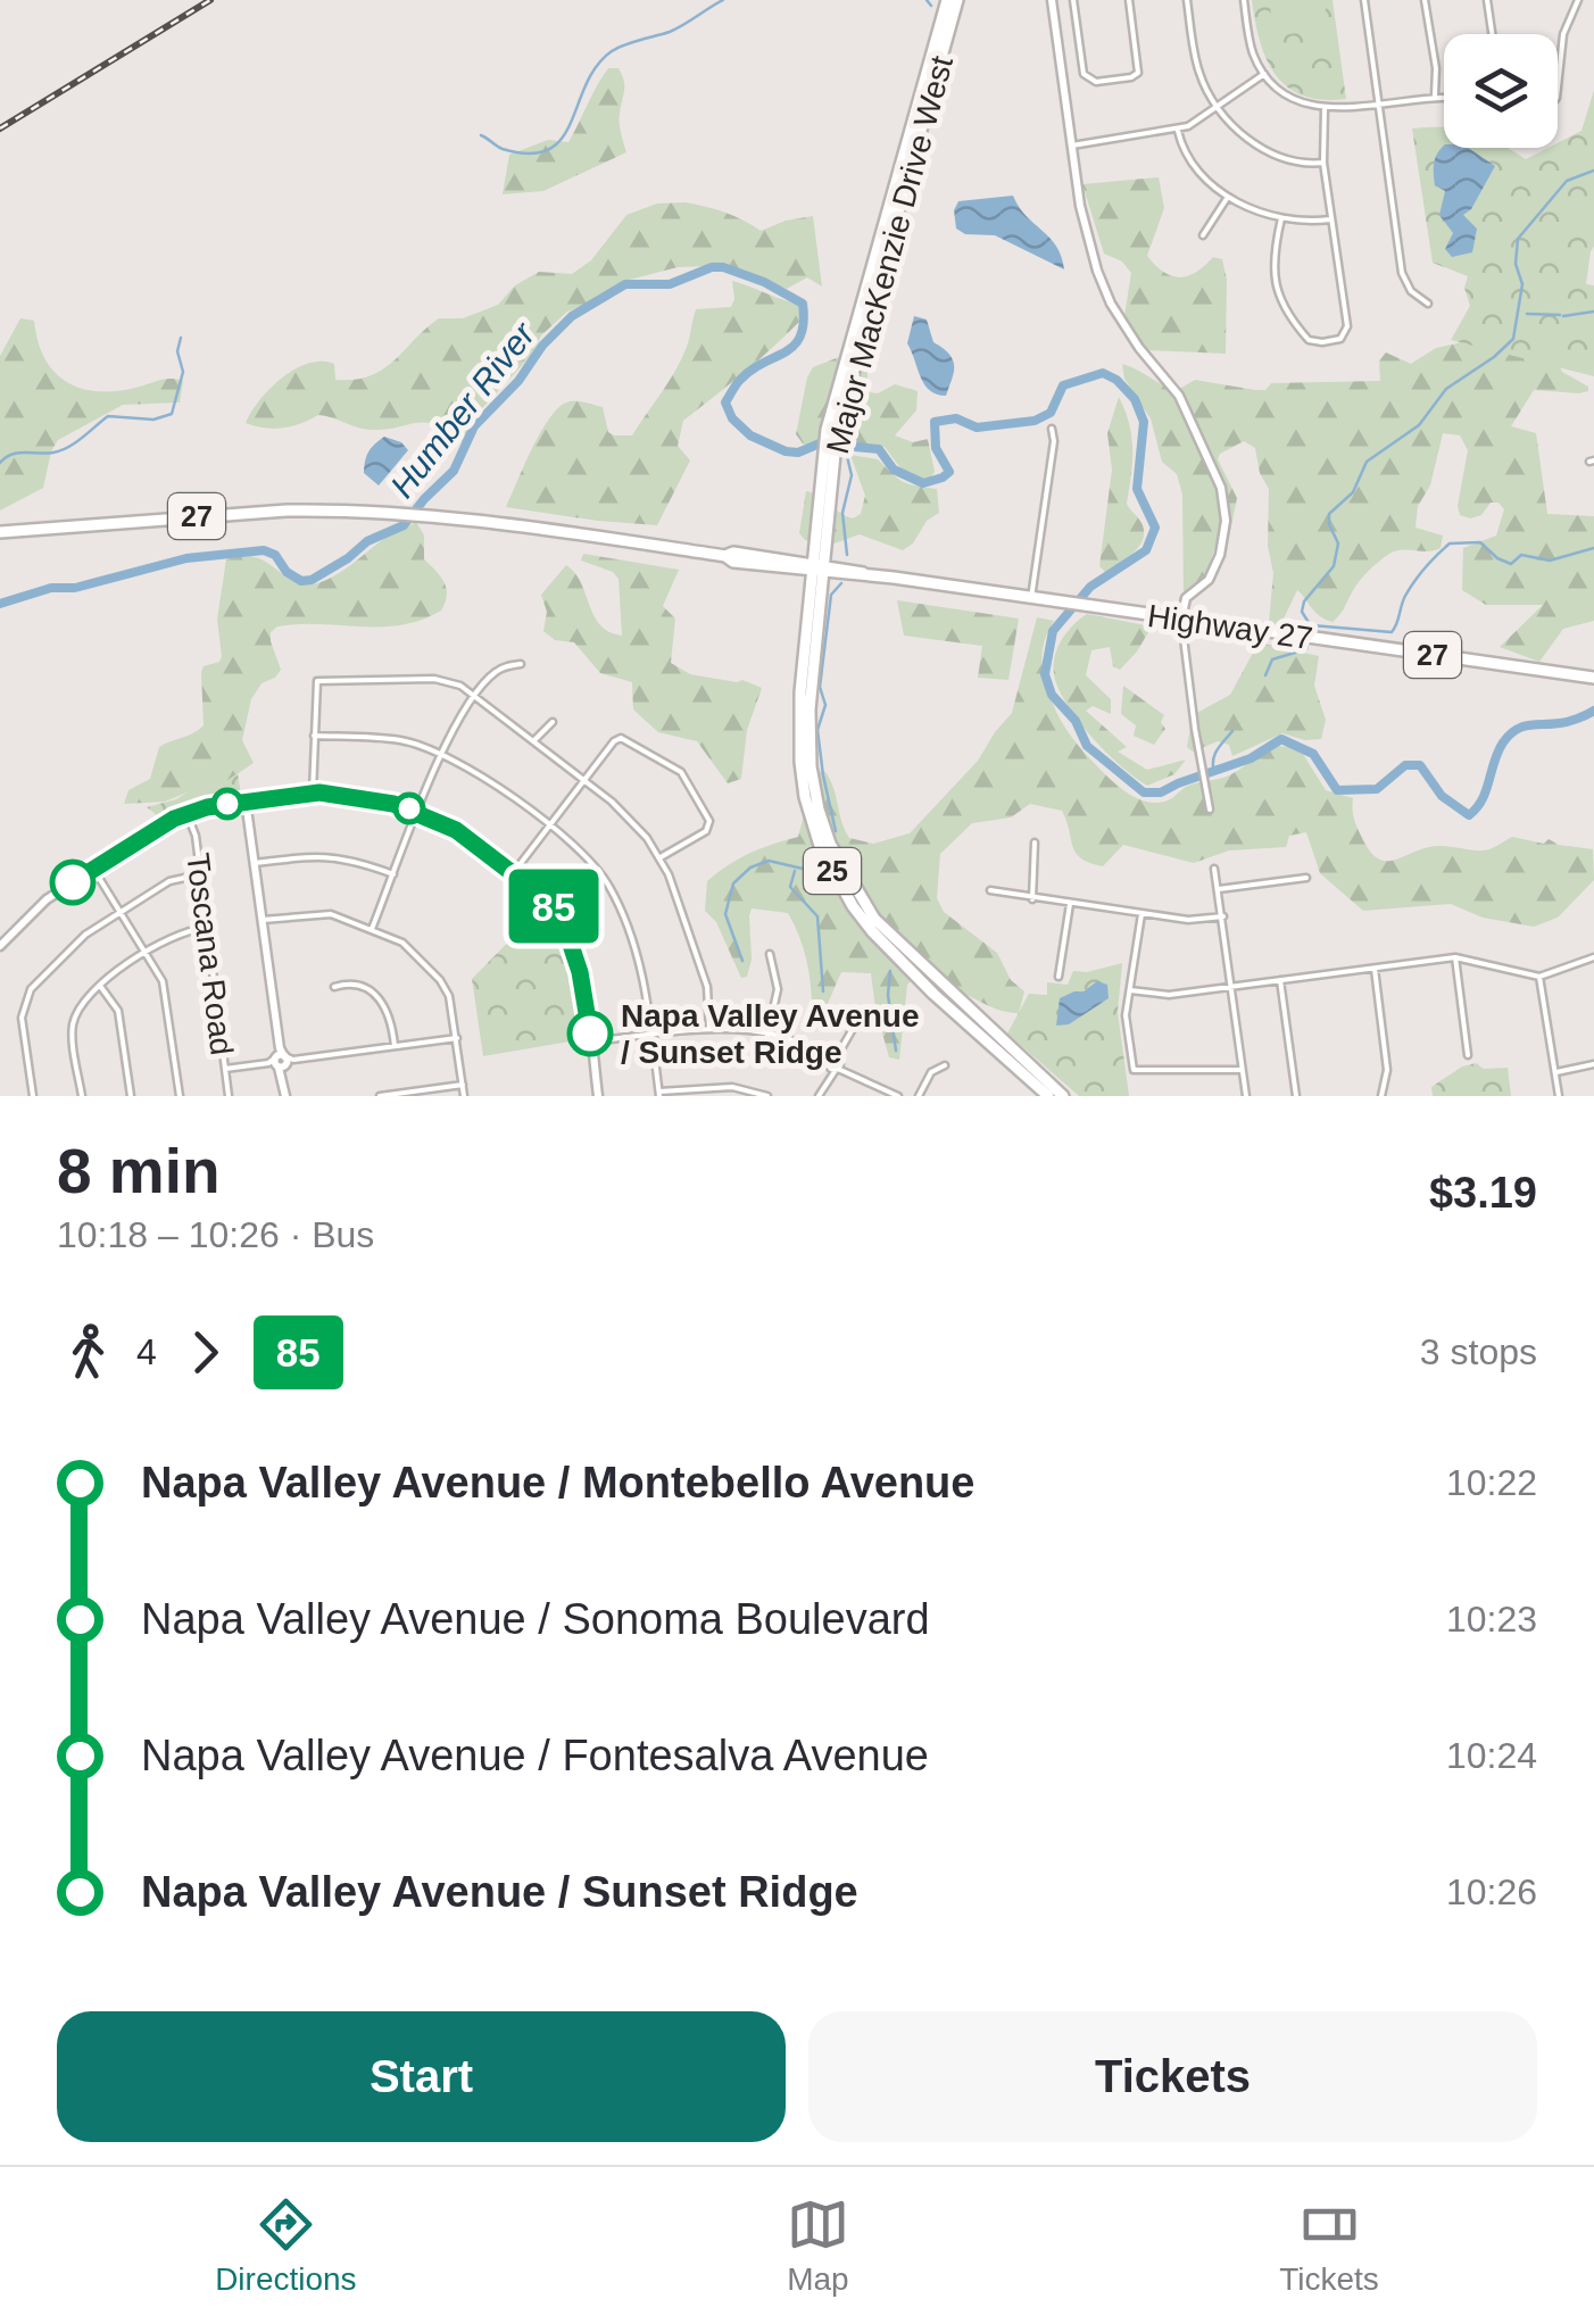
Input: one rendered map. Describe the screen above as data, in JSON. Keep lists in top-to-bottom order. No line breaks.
{"streets":{"main road":["Major MacKenzie Drive West","27","Highway 27","25"],"street":["Toscana Road"]},"crossings":[["Major MacKenzie Drive West","Highway 27"]],"water":["Humber River"],"places":["Napa Valley Avenue / Sunset Ridge"],"lines":["bus line 85"],"page":{"on_map":"85","heading":["8 min","10:18 – 10:26 · Bus","$3.19"],"legs":["4","85","3 stops"],"list":[{"name":"Napa Valley Avenue / Montebello Avenue","value":"10:22"},{"name":"Napa Valley Avenue / Sonoma Boulevard","value":"10:23"},{"name":"Napa Valley Avenue / Fontesalva Avenue","value":"10:24"},{"name":"Napa Valley Avenue / Sunset Ridge","value":"10:26"}],"buttons":["Start","Tickets"],"tabs":["Directions","Map","Tickets"]}}
